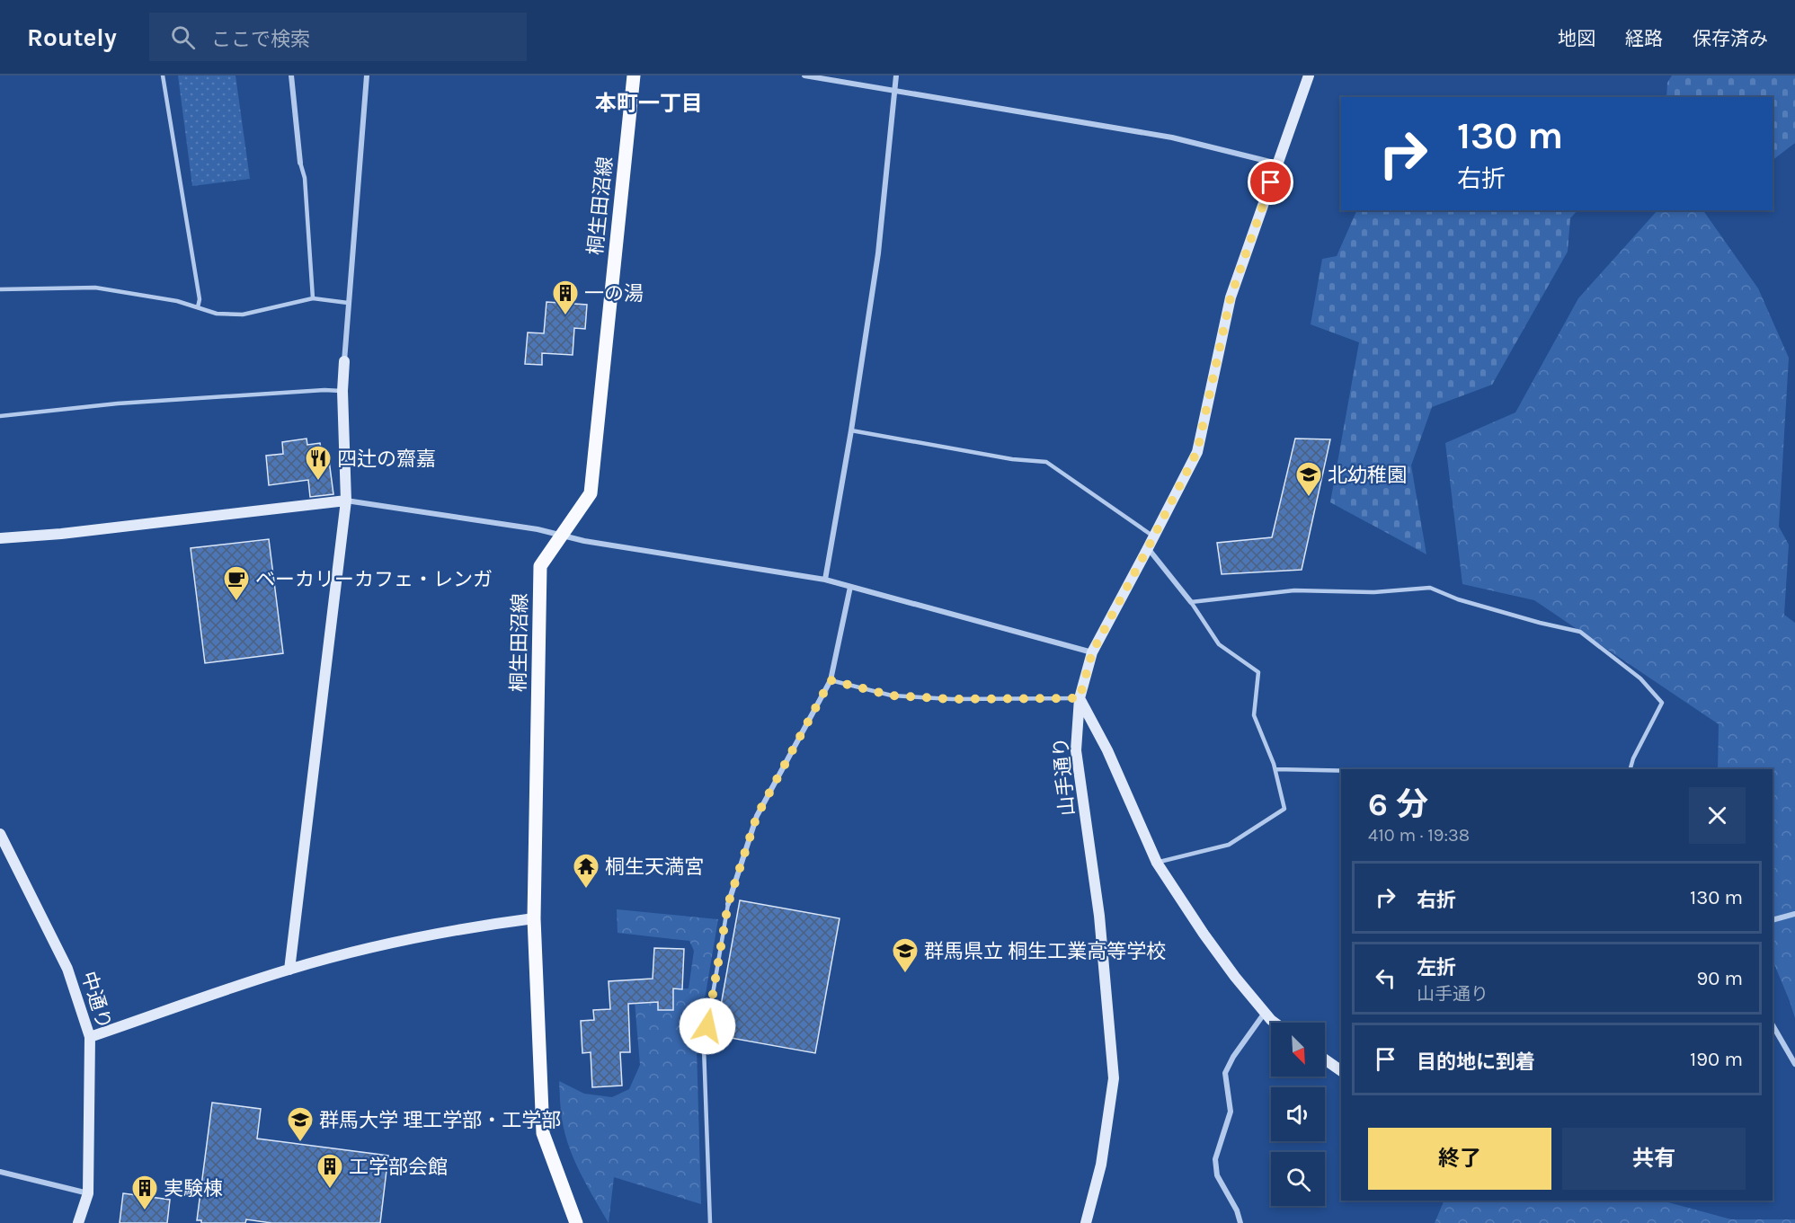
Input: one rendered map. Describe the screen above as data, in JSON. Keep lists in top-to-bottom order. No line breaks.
{"streets":{"main road":["桐生田沼線"],"street":["山手通り","中通り"]},"districts":["本町一丁目"],"places":{"building":["一の湯","工学部会館","実験棟"],"restaurant":["四辻の齋嘉"],"school or university":["北幼稚園","群馬県立 桐生工業高等学校","群馬大学 理工学部・工学部"],"cafe":["ベーカリーカフェ・レンガ"],"temple":["桐生天満宮"]},"north":"bottom right","page":{"header":"Routely","search":"ここで検索","nav":["地図","経路","保存済み"],"turn":["130 m","右折"],"heading":["6 分","410 m · 19:38"],"list":[{"name":"右折","value":"130 m"},{"name":"左折","note":"山手通り","value":"90 m"},{"name":"目的地に到着","value":"190 m"}],"buttons":["終了","共有"]}}
